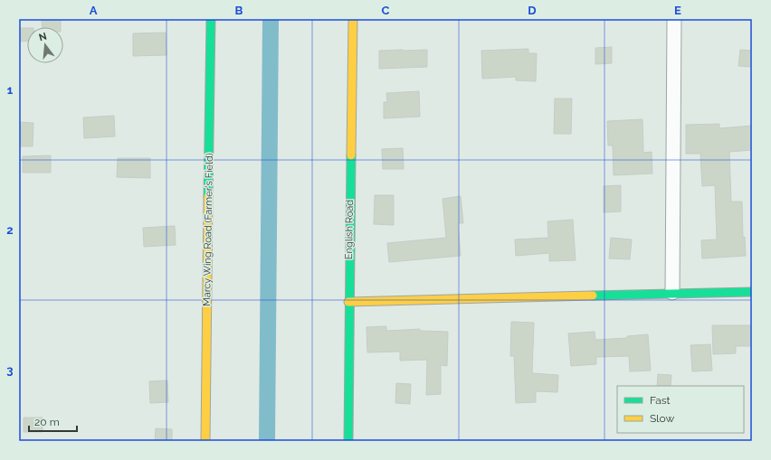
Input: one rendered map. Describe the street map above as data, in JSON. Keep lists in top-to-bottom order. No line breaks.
{"streets":{"street":["Marcy Wing Road (Farmer's Field)","English Road"]},"legend":["Fast","Slow"],"scale_bar":"20 m","north":"top","grid":{"columns":["A","B","C","D","E"],"rows":["1","2","3"]}}
